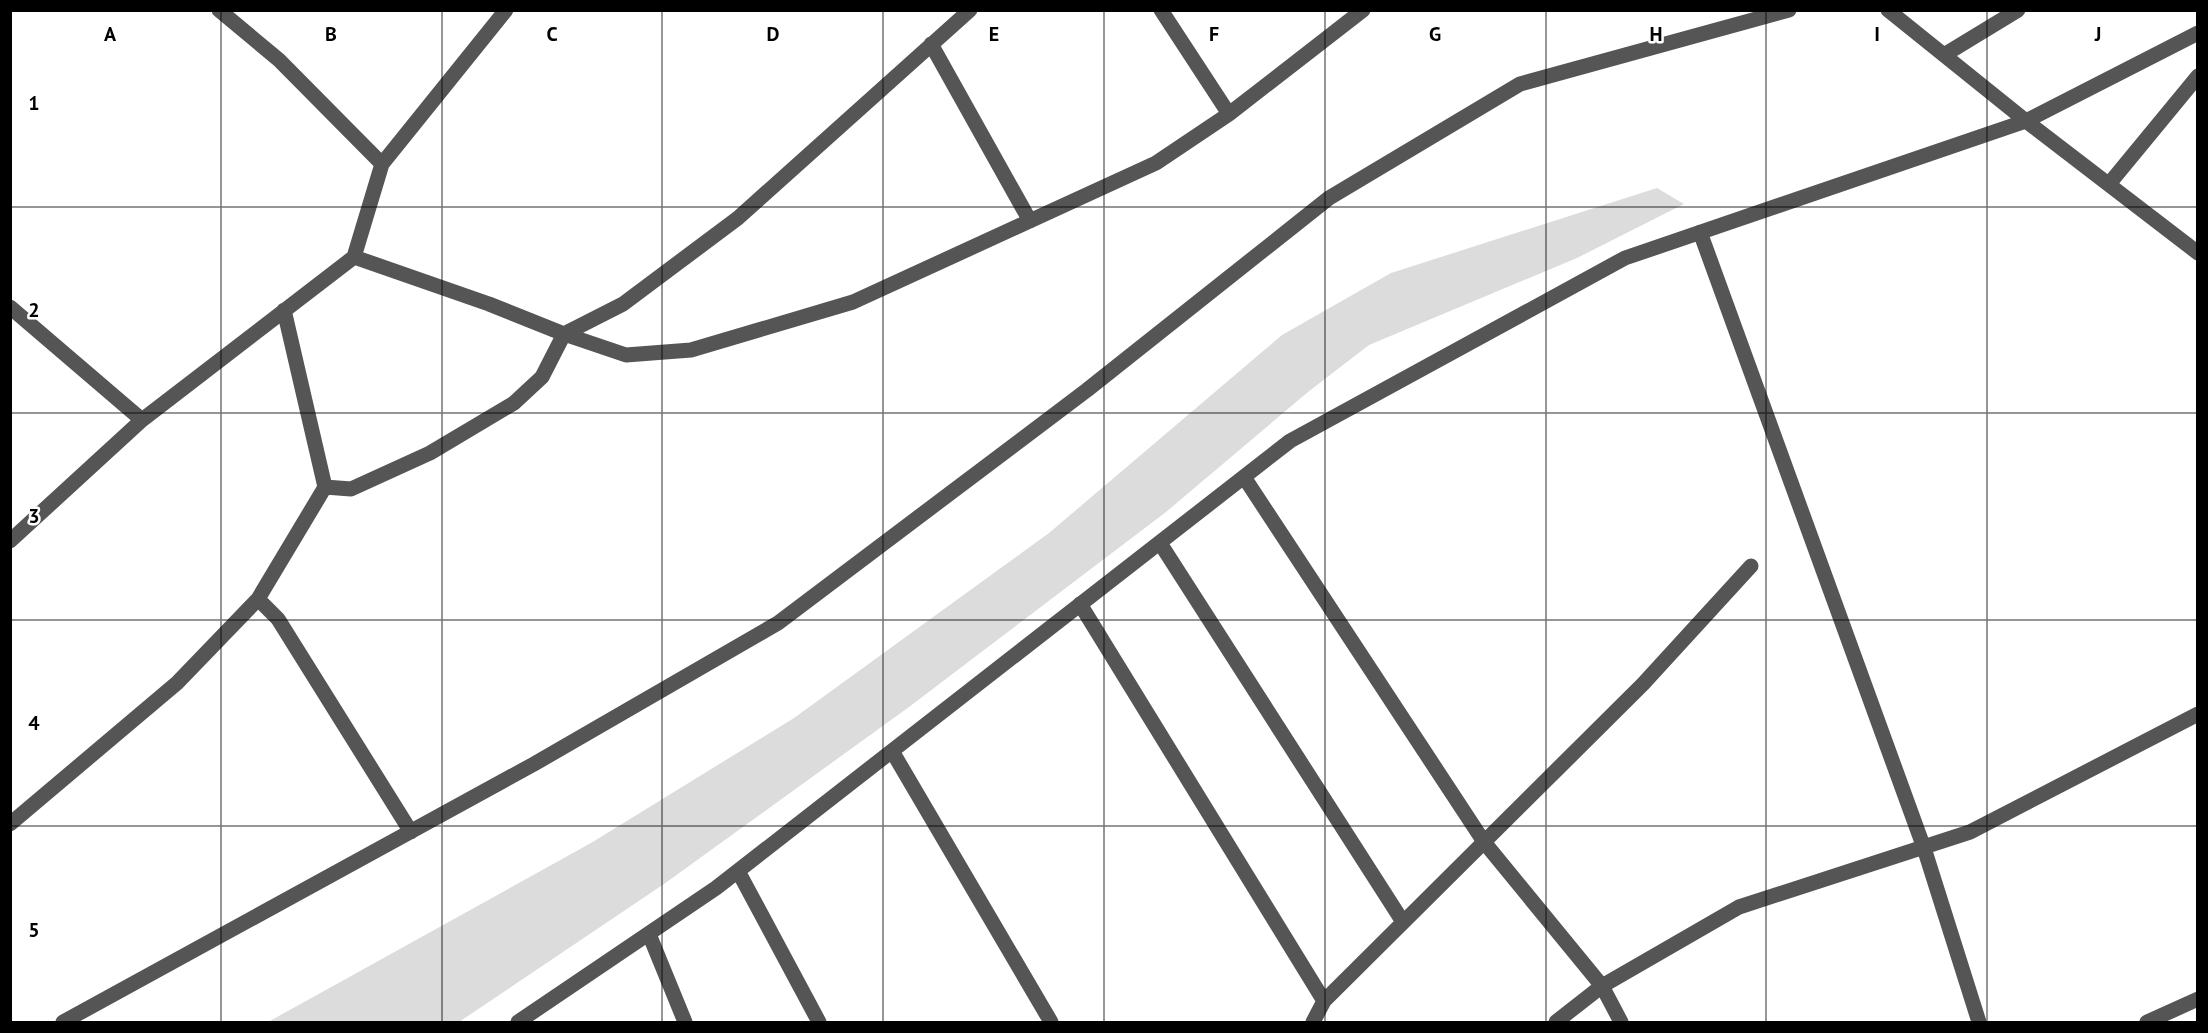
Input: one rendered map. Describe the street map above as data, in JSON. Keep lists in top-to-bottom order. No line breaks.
{"grid":{"columns":["A","B","C","D","E","F","G","H","I","J"],"rows":["1","2","3","4","5"]}}
